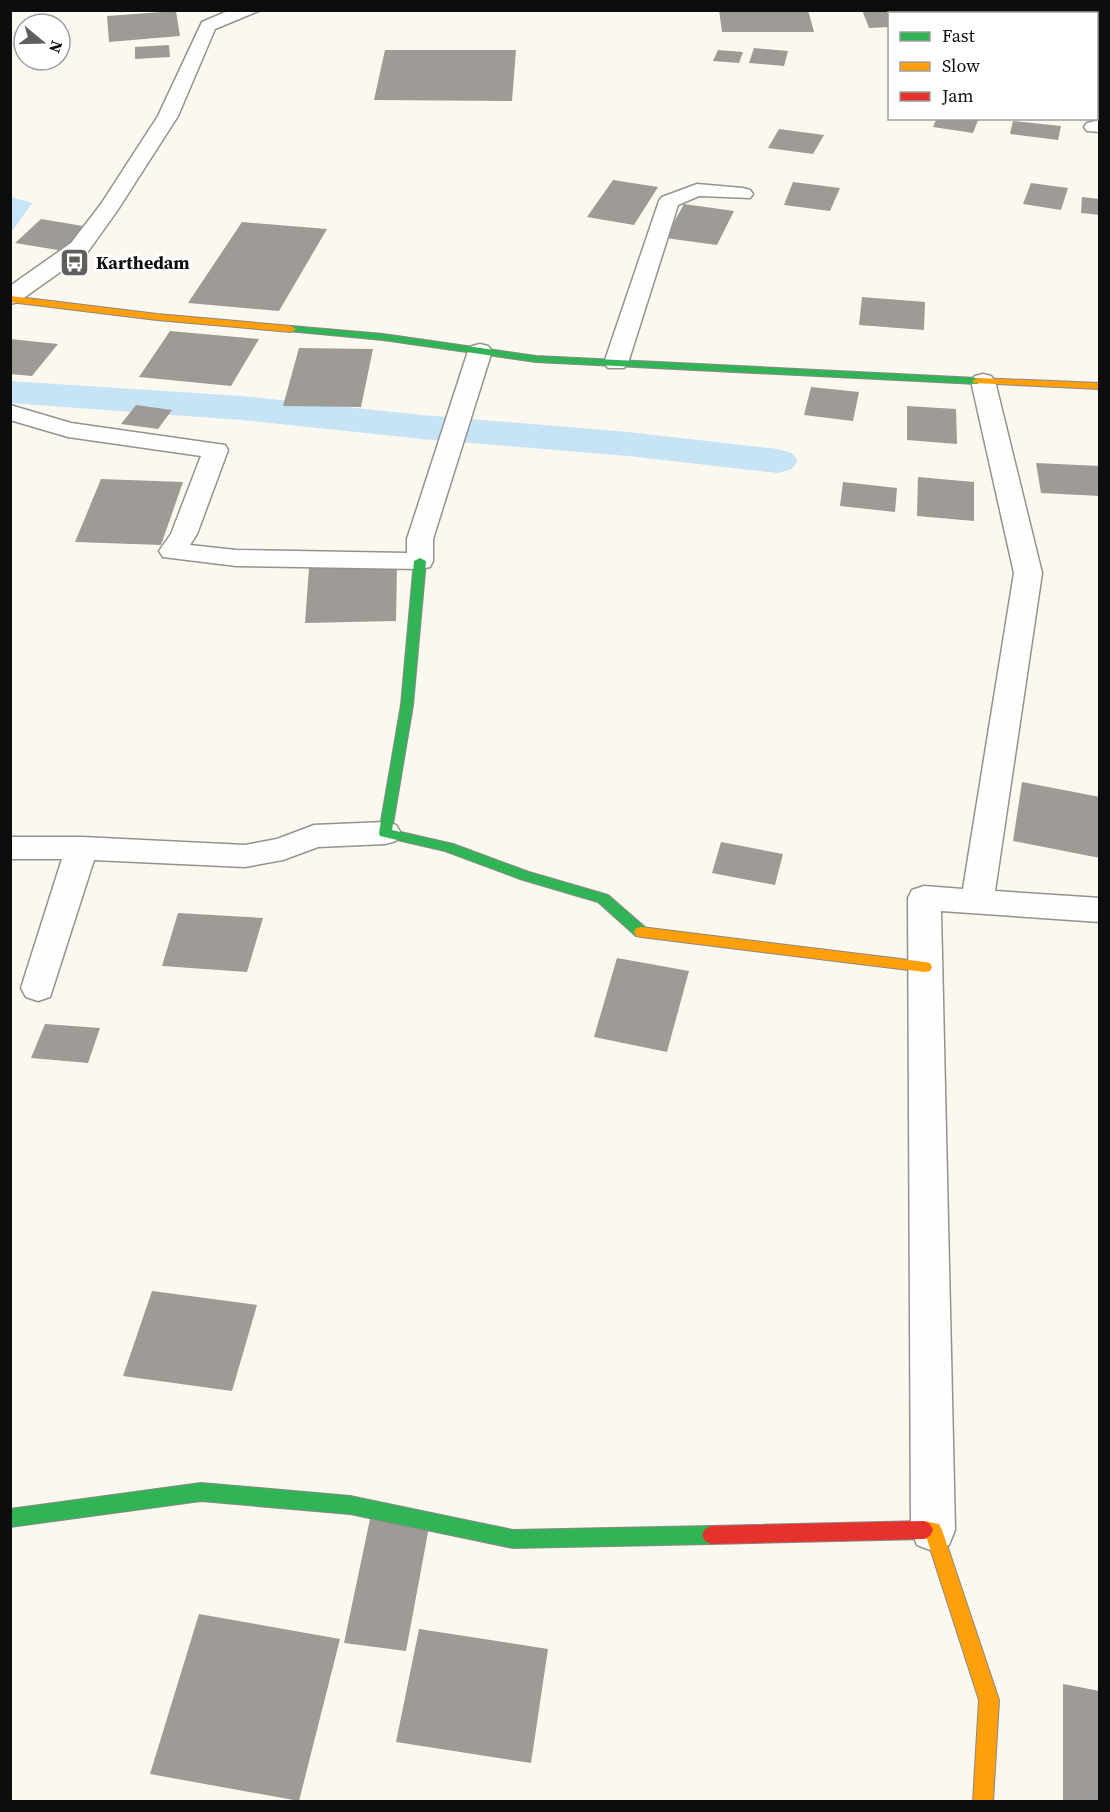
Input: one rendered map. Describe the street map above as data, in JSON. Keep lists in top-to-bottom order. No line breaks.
{"places":{"bus stop":["Karthedam"]},"legend":["Fast","Slow","Jam"],"north":"right"}
